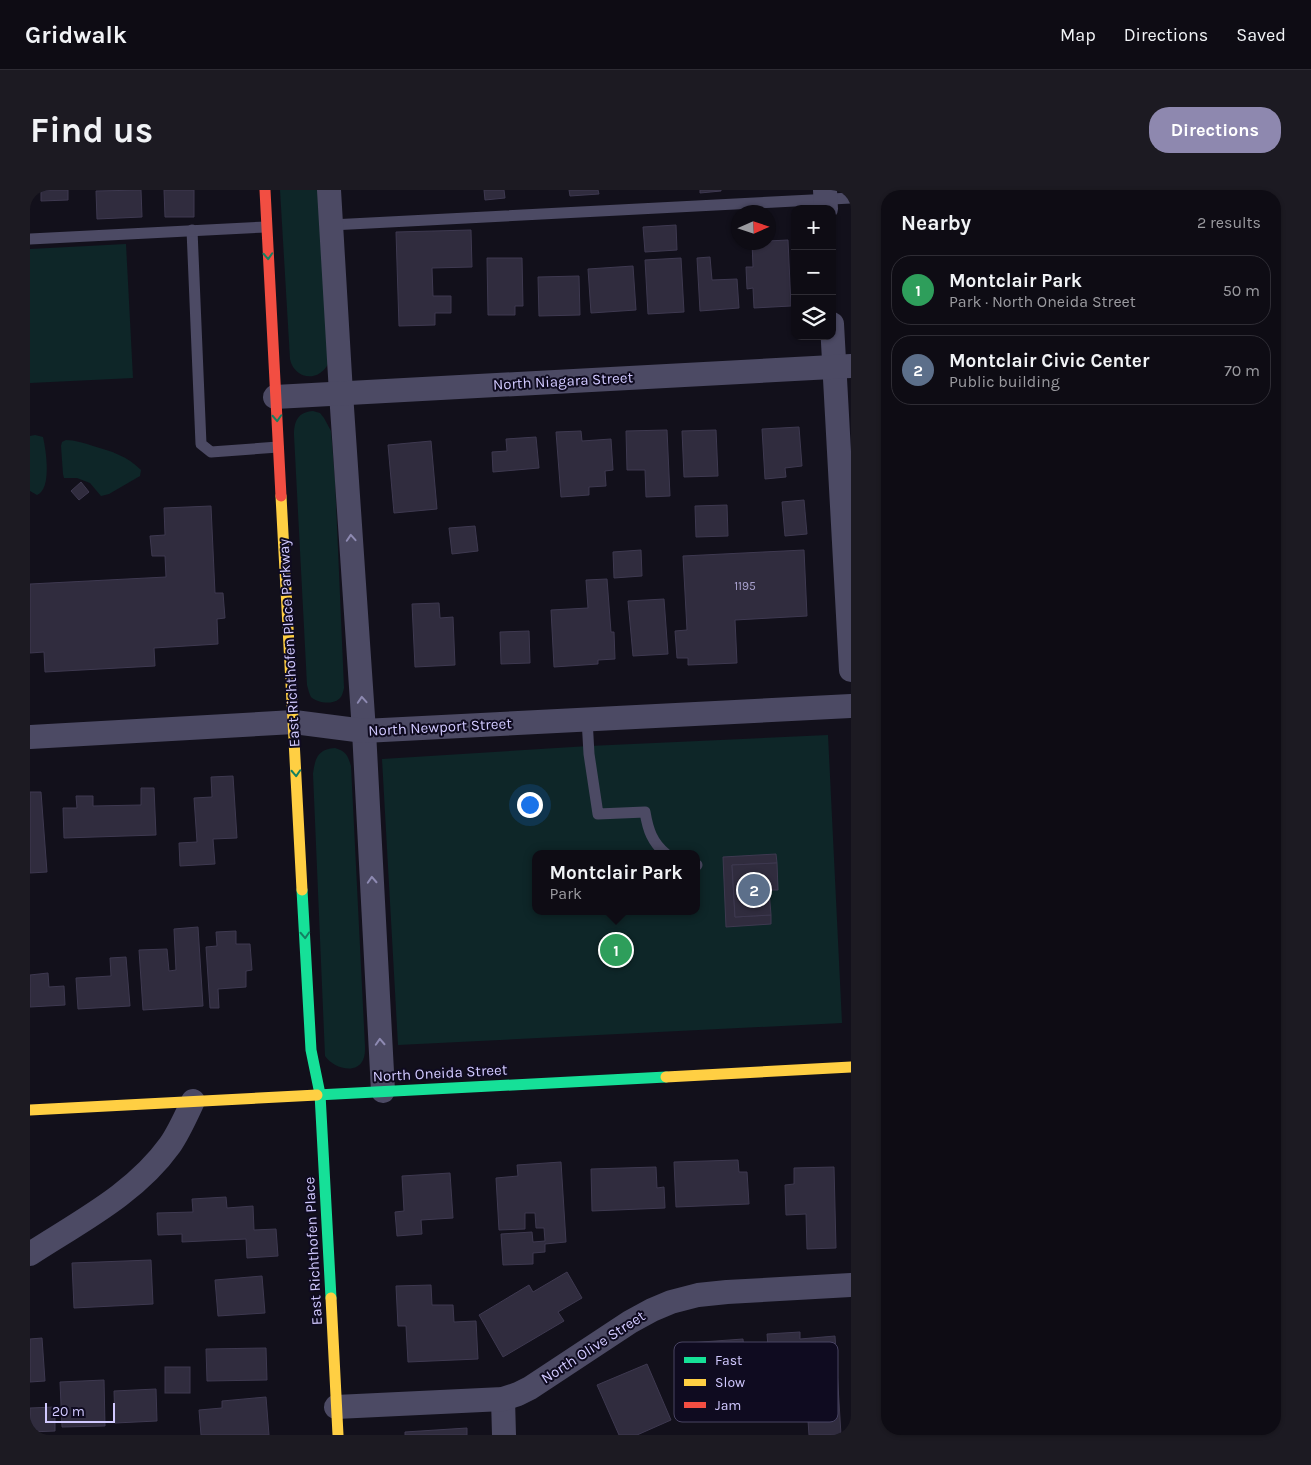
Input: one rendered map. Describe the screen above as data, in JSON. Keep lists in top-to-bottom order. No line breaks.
{"streets":{"street":["North Niagara Street","East Richthofen Place Parkway","North Newport Street","North Oneida Street","East Richthofen Place","North Olive Street"]},"crossings":[["North Niagara Street","East Richthofen Place Parkway"],["East Richthofen Place Parkway","North Newport Street"],["East Richthofen Place Parkway","North Oneida Street"],["East Richthofen Place Parkway","East Richthofen Place"],["North Oneida Street","East Richthofen Place"],["East Richthofen Place","North Olive Street"]],"house_numbers":["1195"],"legend":["Fast","Slow","Jam"],"scale_bar":"20 m","north":"right","page":{"header":"Gridwalk","nav":["Map","Directions","Saved"],"buttons":"Directions","title":"Find us","heading":["Nearby","2 results"],"map_buttons":["+","−"],"list":[{"mark":"1","name":"Montclair Park","note":"Park · North Oneida Street","value":"50 m"},{"mark":"2","name":"Montclair Civic Center","note":"Public building","value":"70 m"}],"popup":["Montclair Park","Park"],"pins":["2","1"],"scale":"20 m"}}
